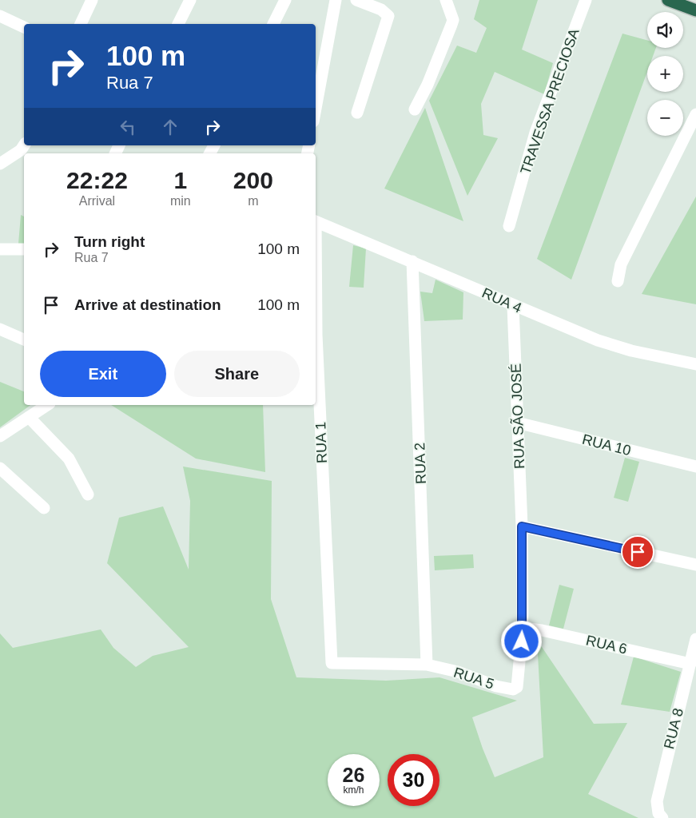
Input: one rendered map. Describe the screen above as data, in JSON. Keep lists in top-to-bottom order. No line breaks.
{"streets":{"street":["TRAVESSA PRECIOSA","RUA 4","RUA SÃO JOSÉ","RUA 1","RUA 10","RUA 2","RUA 6","RUA 5","RUA 8"]},"crossings":[["RUA 4","RUA SÃO JOSÉ"],["RUA 4","RUA 2"],["RUA SÃO JOSÉ","RUA 10"],["RUA SÃO JOSÉ","RUA 6"],["RUA SÃO JOSÉ","RUA 5"],["RUA 1","RUA 2"],["RUA 1","RUA 5"],["RUA 2","RUA 5"],["RUA 6","RUA 8"]],"page":{"map_buttons":["+","−"],"turn":["100 m","Rua 7"],"eta":["22:22","Arrival","1","min","200","m"],"list":[{"name":"Turn right","note":"Rua 7","value":"100 m"},{"name":"Arrive at destination","value":"100 m"}],"buttons":["Exit","Share"],"speed":"26 km/h","limit":"30"}}
